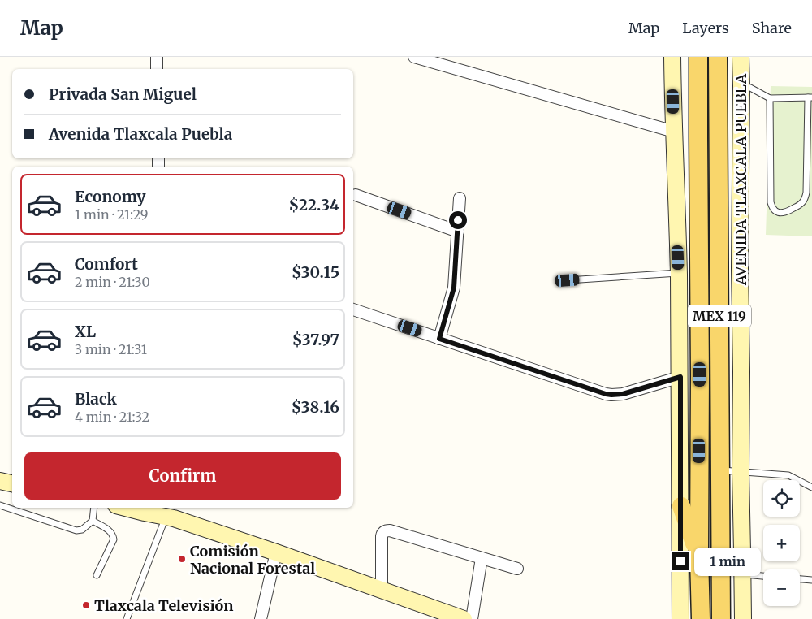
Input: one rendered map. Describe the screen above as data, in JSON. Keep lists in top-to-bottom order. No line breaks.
{"streets":{"main road":["AVENIDA TLAXCALA PUEBLA","MEX 119"]},"places":["Comisión Nacional Forestal","Tlaxcala Televisión"],"page":{"header":"Map","nav":["Map","Layers","Share"],"banner":["Privada San Miguel","Avenida Tlaxcala Puebla"],"list":[{"name":"Economy","note":"1 min · 21:29","value":"$22.34"},{"name":"Comfort","note":"2 min · 21:30","value":"$30.15"},{"name":"XL","note":"3 min · 21:31","value":"$37.97"},{"name":"Black","note":"4 min · 21:32","value":"$38.16"}],"buttons":"Confirm","map_buttons":["+","−"],"bubble":"1 min"}}
